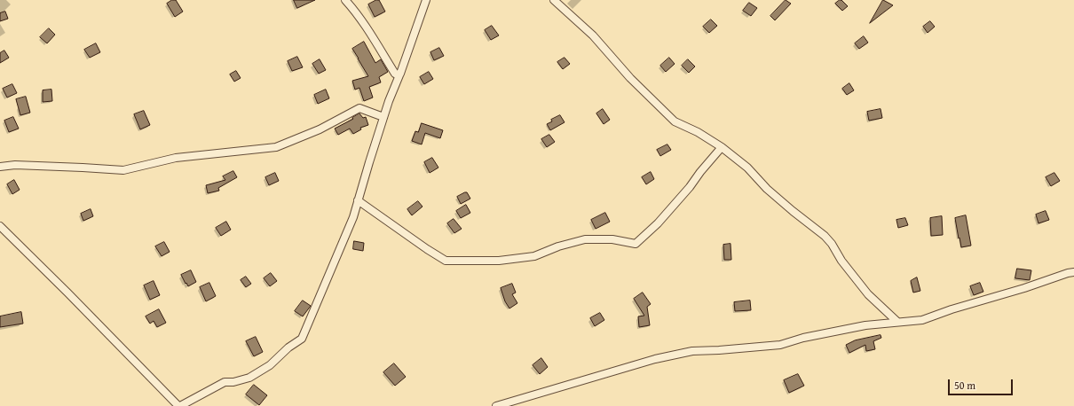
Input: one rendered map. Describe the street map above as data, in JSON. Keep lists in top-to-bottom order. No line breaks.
{"scale_bar":"50 m"}
